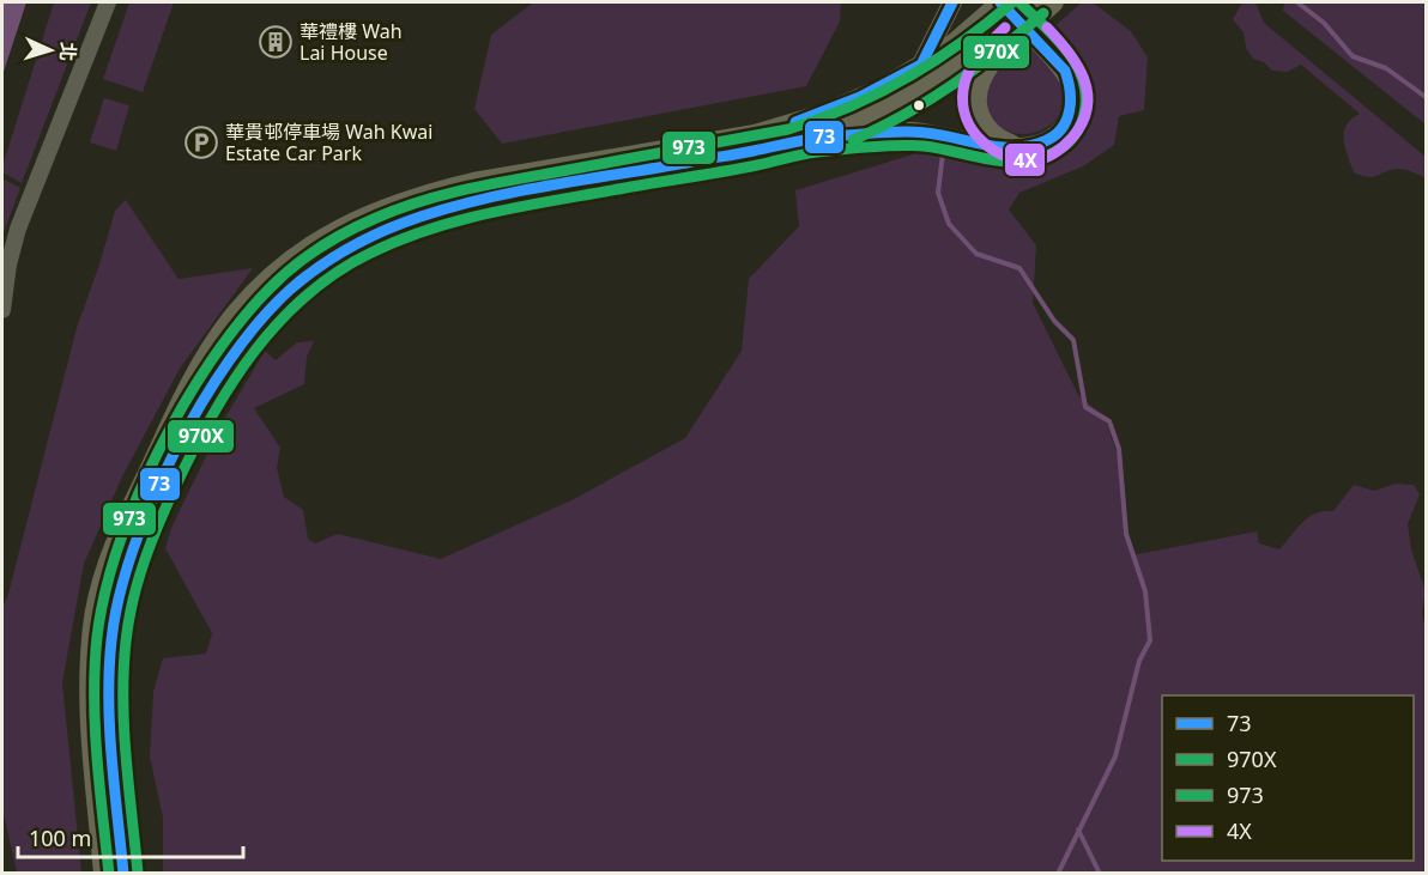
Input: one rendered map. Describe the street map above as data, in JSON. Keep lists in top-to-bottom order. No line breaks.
{"places":{"building":["華禮樓 Wah Lai House"],"parking":["華貴邨停車場 Wah Kwai Estate Car Park"]},"lines":["transit line 73","transit line 970X","transit line 973","transit line 4X"],"legend":["73","970X","973","4X"],"scale_bar":"100 m","north":"right"}
